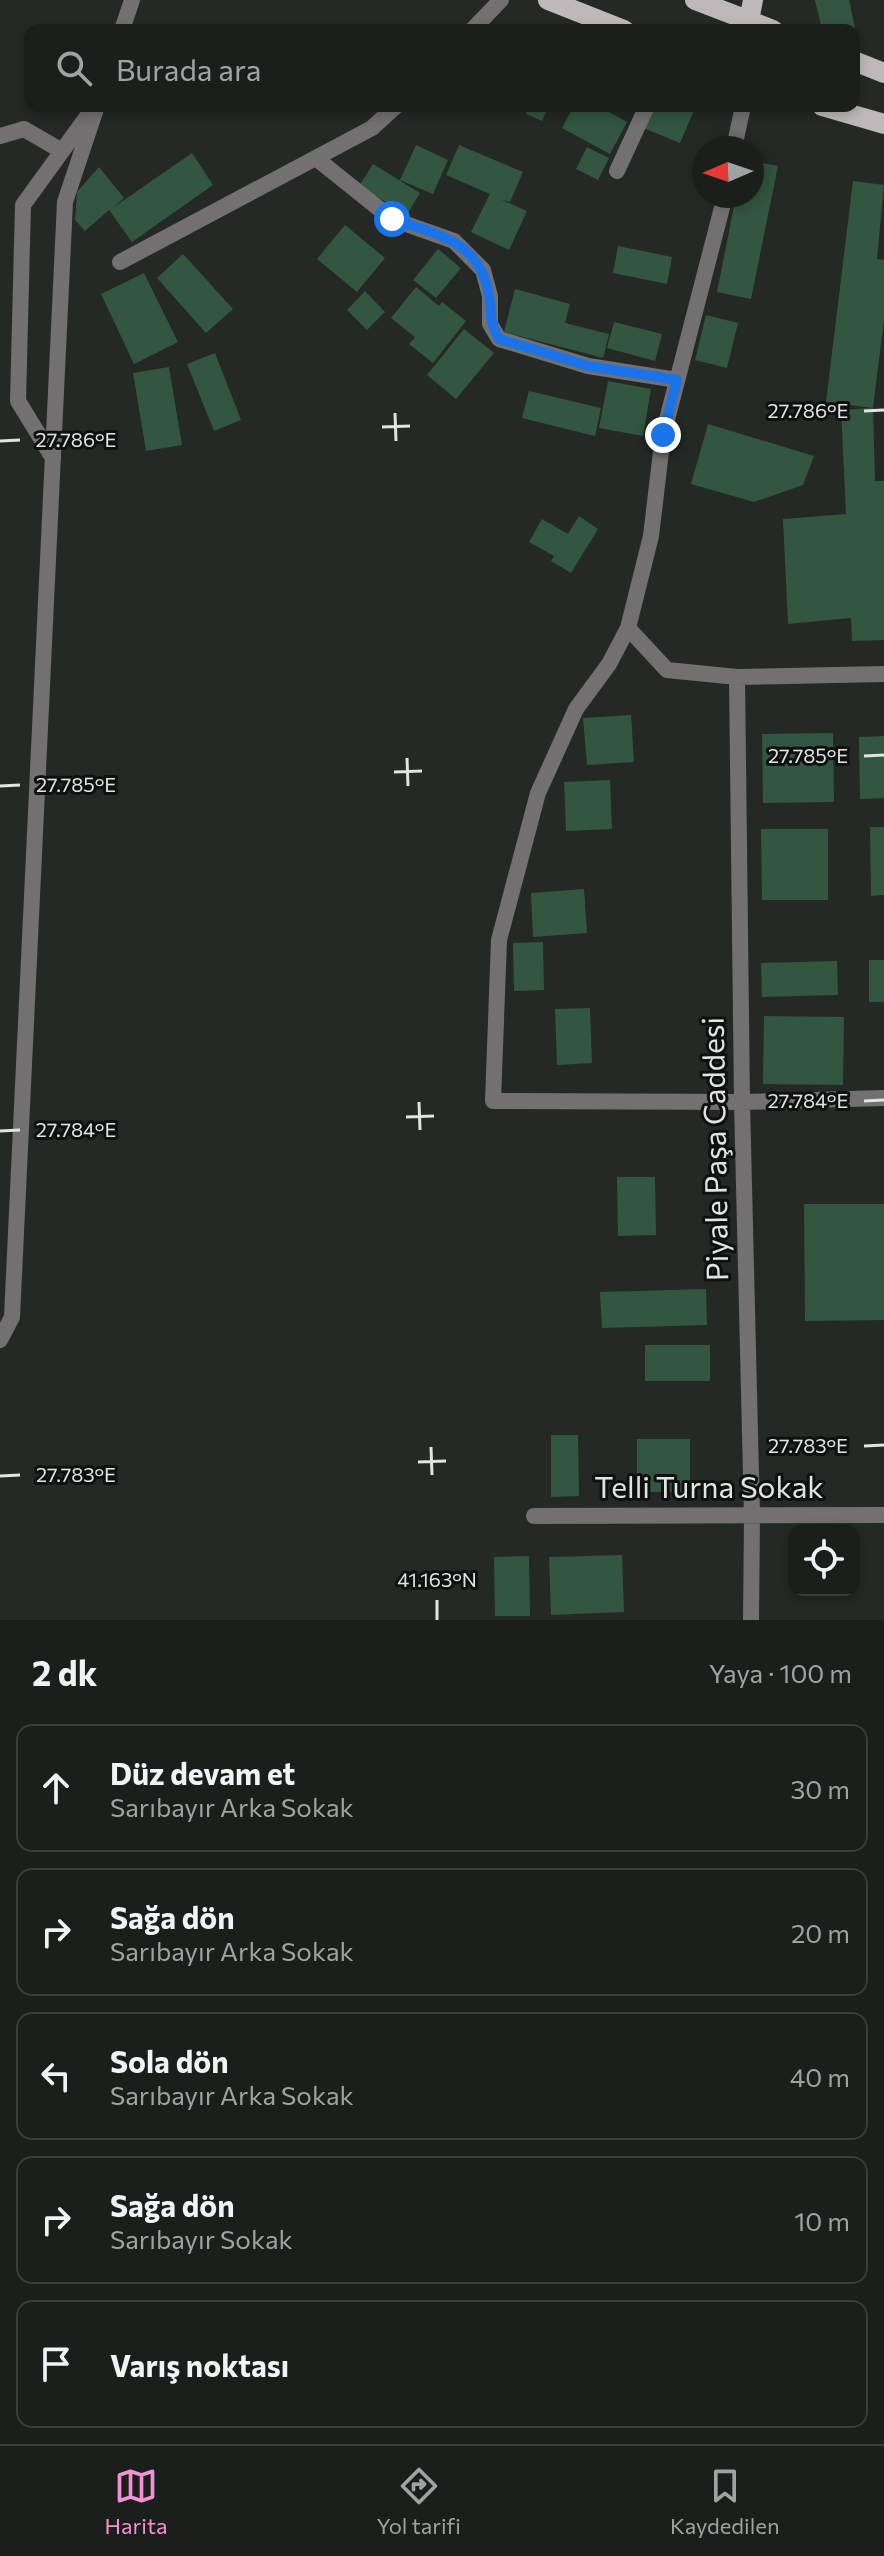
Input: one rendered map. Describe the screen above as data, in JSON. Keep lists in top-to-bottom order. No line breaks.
{"streets":{"street":["Piyale Paşa Caddesi","Telli Turna Sokak"]},"crossings":[["Piyale Paşa Caddesi","Telli Turna Sokak"]],"north":"left","page":{"search":"Burada ara","heading":["2 dk","Yaya · 100 m"],"list":[["Düz devam et","Sarıbayır Arka Sokak","30 m"],["Sağa dön","Sarıbayır Arka Sokak","20 m"],["Sola dön","Sarıbayır Arka Sokak","40 m"],["Sağa dön","Sarıbayır Sokak","10 m"],"Varış noktası"],"nav":["Harita","Yol tarifi","Kaydedilen"]},"coordinates":["27.786°E","27.785°E","27.784°E","27.783°E","41.163°N"]}
